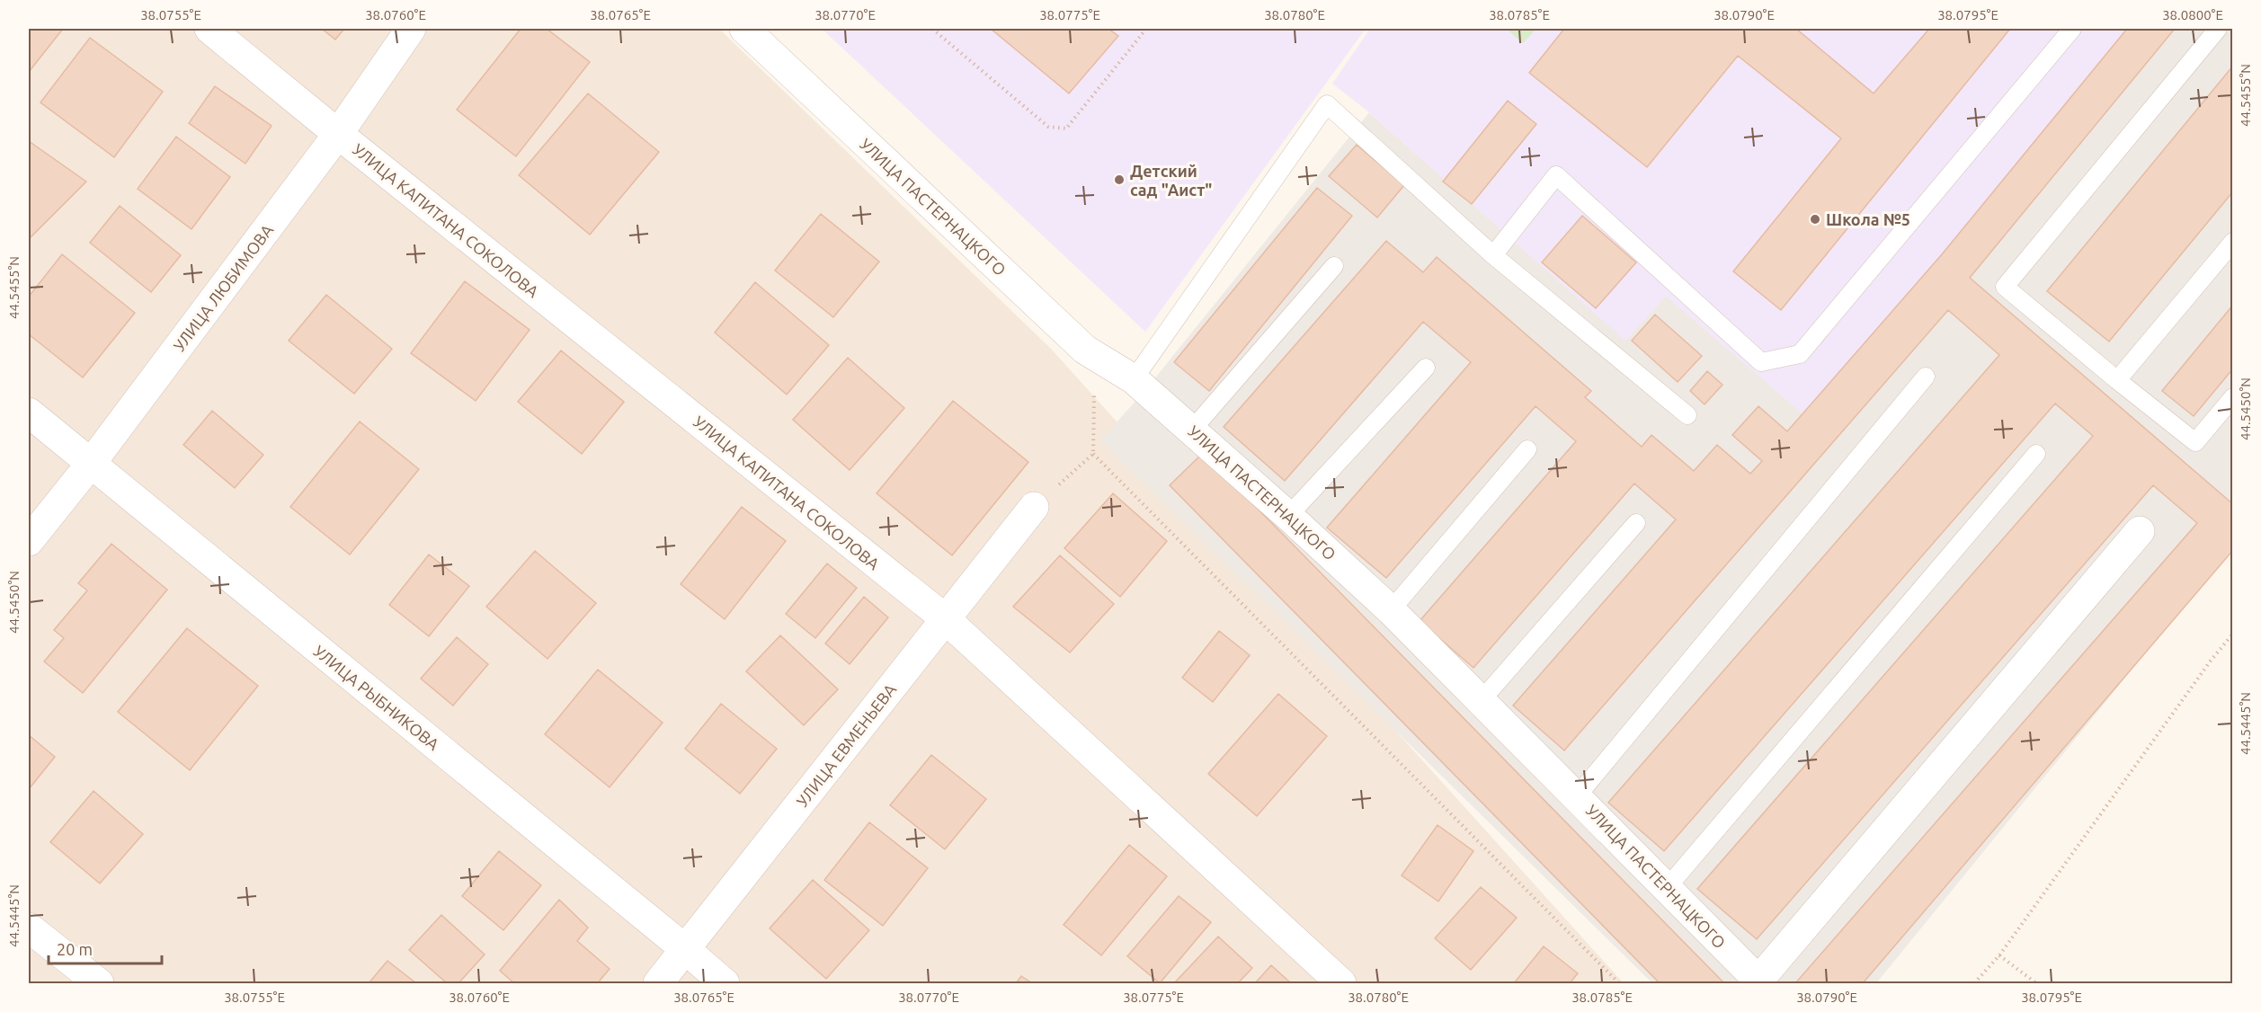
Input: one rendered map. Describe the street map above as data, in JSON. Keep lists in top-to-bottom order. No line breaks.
{"streets":{"street":["УЛИЦА ПАСТЕРНАЦКОГО","УЛИЦА КАПИТАНА СОКОЛОВА","УЛИЦА ЛЮБИМОВА","УЛИЦА РЫБНИКОВА","УЛИЦА ЕВМЕНЬЕВА"]},"crossings":[["УЛИЦА КАПИТАНА СОКОЛОВА","УЛИЦА ЛЮБИМОВА"],["УЛИЦА КАПИТАНА СОКОЛОВА","УЛИЦА ЕВМЕНЬЕВА"],["УЛИЦА ЛЮБИМОВА","УЛИЦА РЫБНИКОВА"],["УЛИЦА РЫБНИКОВА","УЛИЦА ЕВМЕНЬЕВА"]],"places":["Детский сад \"Аист\"","Школа №5"],"scale_bar":"20 m","coordinates":["38.0755°E","38.0760°E","38.0765°E","38.0770°E","38.0775°E","38.0780°E","38.0785°E","38.0790°E","38.0795°E","38.0800°E","44.5455°N","44.5450°N","44.5445°N"]}
